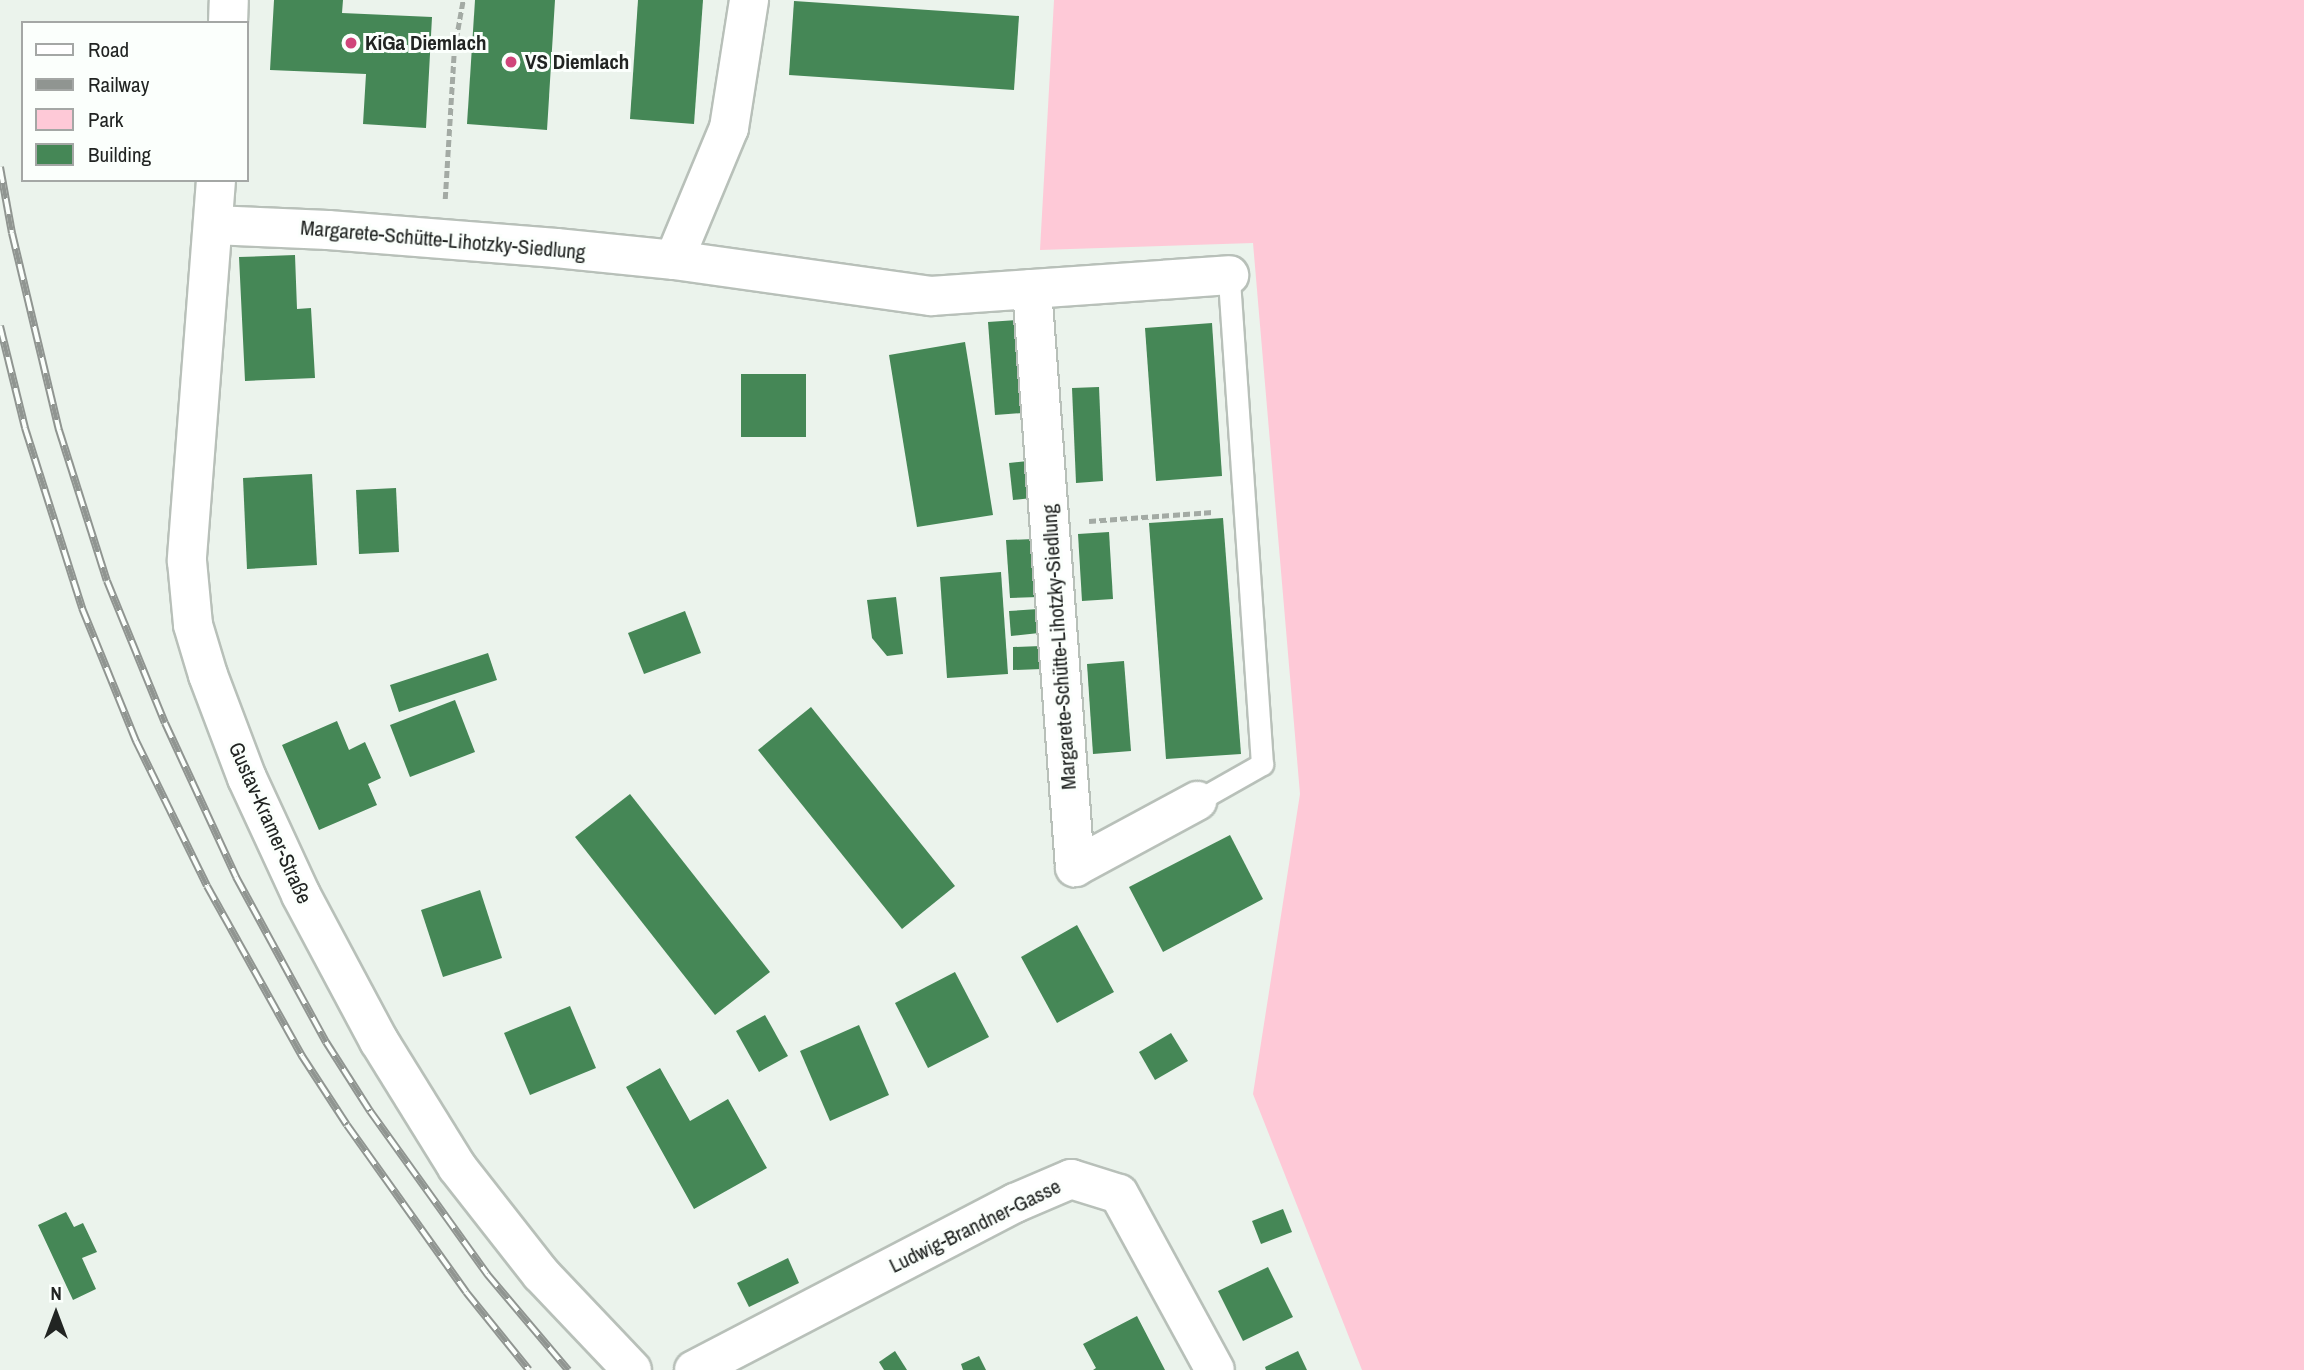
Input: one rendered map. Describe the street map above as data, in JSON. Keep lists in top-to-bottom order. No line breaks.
{"streets":{"street":["Margarete-Schütte-Lihotzky-Siedlung","Gustav-Kramer-Straße","Ludwig-Brandner-Gasse"]},"crossings":[["Margarete-Schütte-Lihotzky-Siedlung","Gustav-Kramer-Straße"]],"places":["KiGa Diemlach","VS Diemlach"],"legend":["Road","Railway","Park","Building"],"north":"top"}
